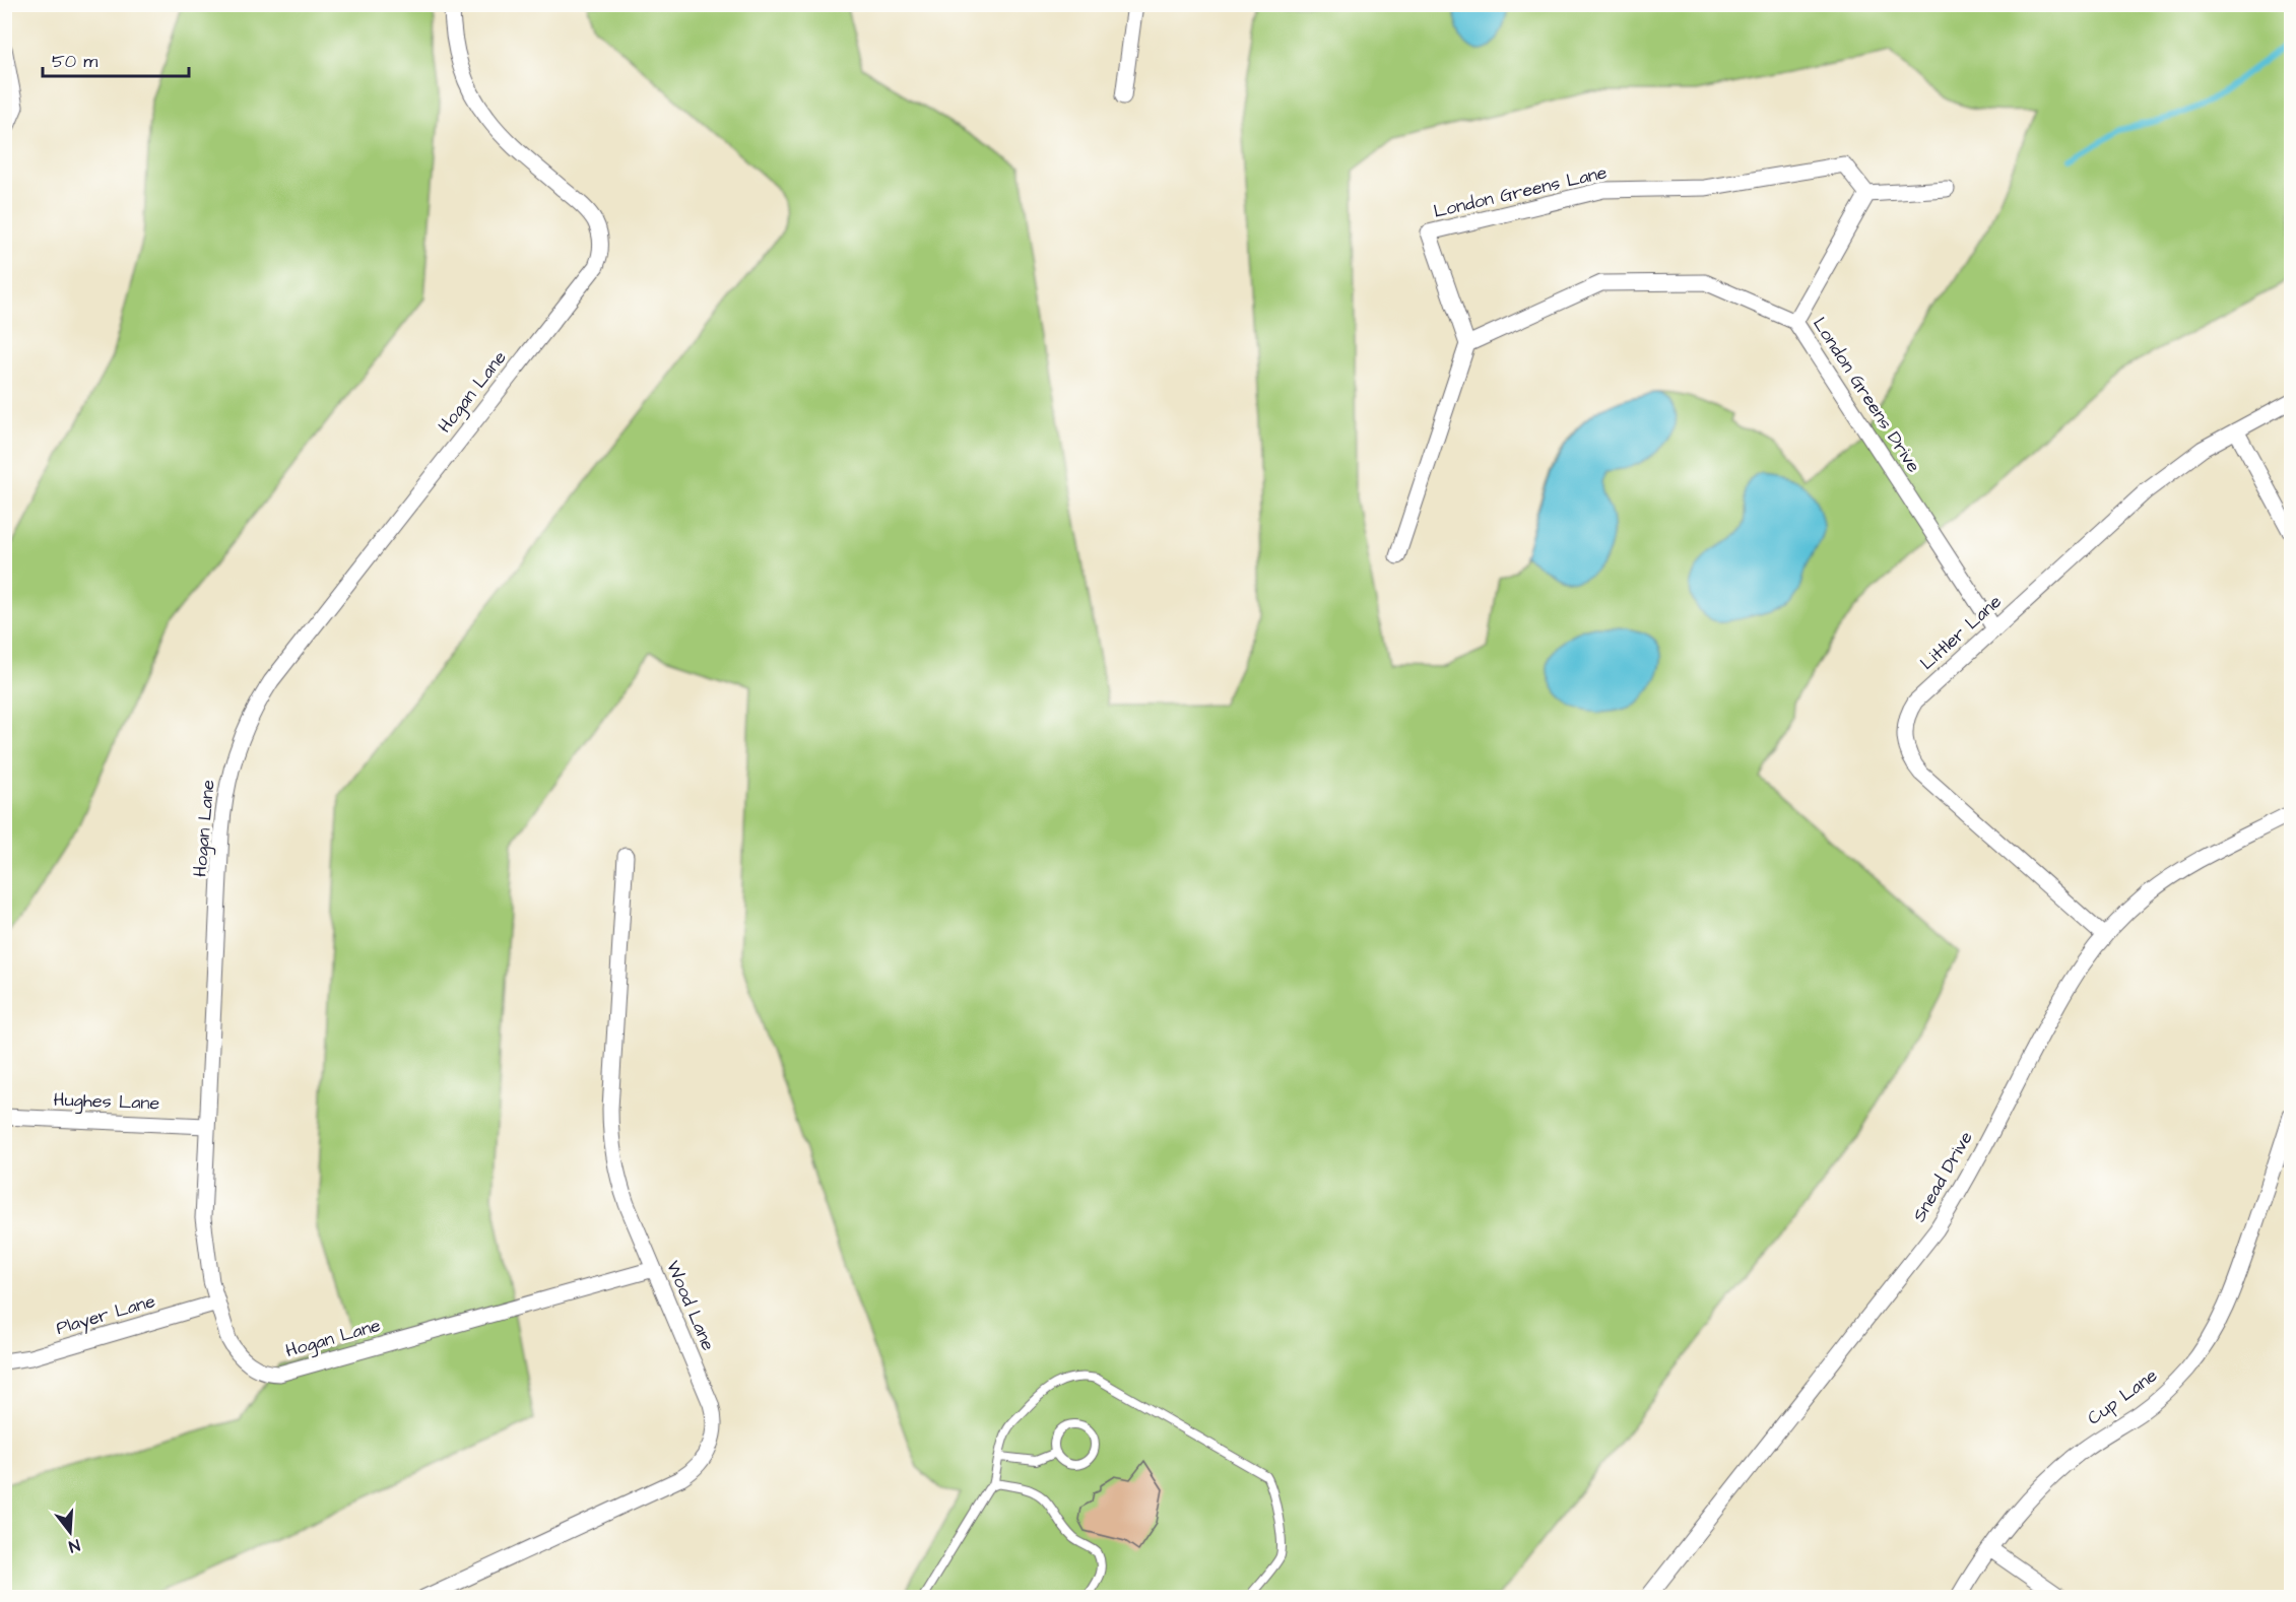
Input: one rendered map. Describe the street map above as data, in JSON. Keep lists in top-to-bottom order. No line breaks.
{"streets":{"street":["London Greens Lane","Hogan Lane","London Greens Drive","Littler Lane","Hughes Lane","Snead Drive","Wood Lane","Player Lane","Cup Lane"]},"crossings":[["London Greens Lane","London Greens Drive"],["Hogan Lane","Hughes Lane"],["Hogan Lane","Wood Lane"],["Hogan Lane","Player Lane"],["London Greens Drive","Littler Lane"],["Littler Lane","Snead Drive"]],"scale_bar":"50 m","north":"bottom"}
